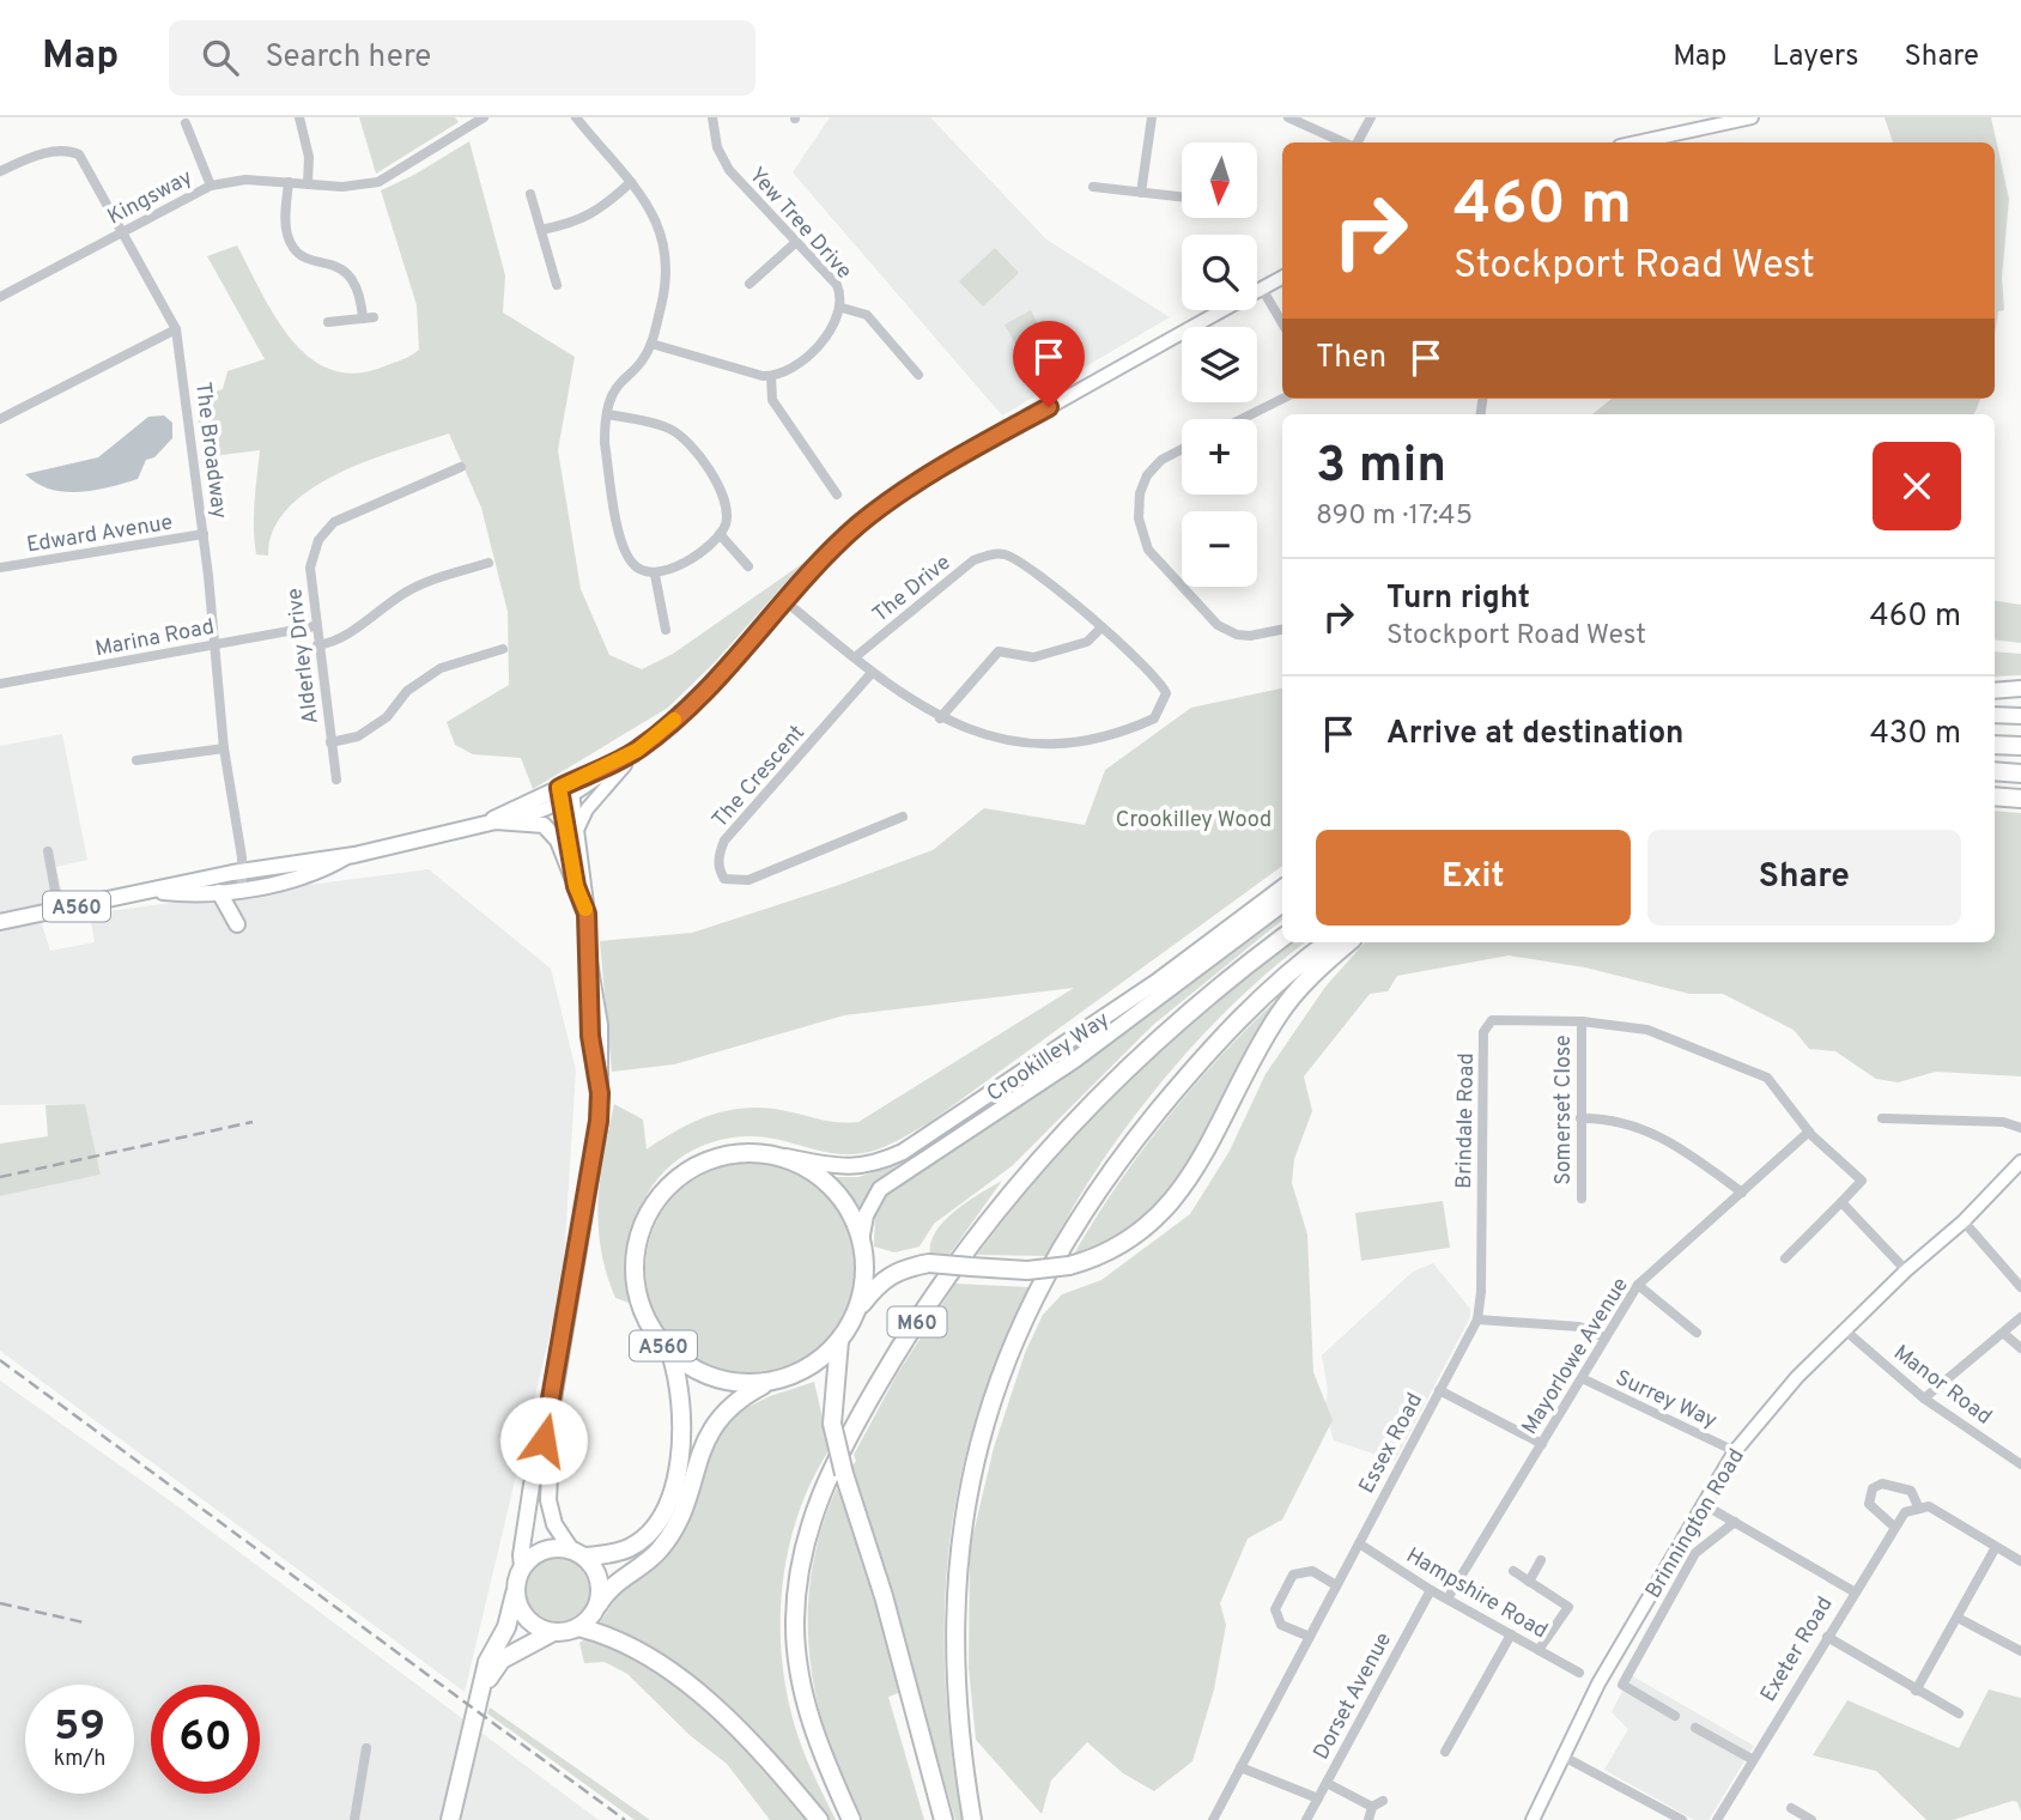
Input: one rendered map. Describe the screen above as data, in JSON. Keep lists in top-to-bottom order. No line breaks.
{"streets":{"highway":["A560","M60"],"main road":["Crookilley Way","Brinnington Road"],"street":["Kingsway","Yew Tree Drive","The Broadway","Edward Avenue","The Drive","Marina Road","Alderley Drive","The Crescent","Somerset Close","Brindale Road","Mayorlowe Avenue","Manor Road","Surrey Way","Essex Road","Hampshire Road","Exeter Road","Dorset Avenue"]},"crossings":[["Kingsway","The Broadway"],["The Broadway","Edward Avenue"],["The Broadway","Marina Road"],["The Broadway","A560"],["Marina Road","Alderley Drive"],["A560","Crookilley Way"],["A560","M60"],["Crookilley Way","M60"],["Somerset Close","Brindale Road"],["Brindale Road","Mayorlowe Avenue"],["Brindale Road","Essex Road"],["Mayorlowe Avenue","Surrey Way"],["Mayorlowe Avenue","Hampshire Road"],["Manor Road","Brinnington Road"],["Surrey Way","Brinnington Road"],["Essex Road","Hampshire Road"],["Hampshire Road","Dorset Avenue"]],"parks":["Crookilley Wood"],"north":"bottom","page":{"header":"Map","search":"Search here","nav":["Map","Layers","Share"],"map_buttons":["+","−"],"turn":["460 m","Stockport Road West"],"then":"Then","heading":["3 min","890 m · 17:45"],"list":[{"name":"Turn right","note":"Stockport Road West","value":"460 m"},{"name":"Arrive at destination","value":"430 m"}],"buttons":["Exit","Share"],"speed":"59 km/h","limit":"60"}}
